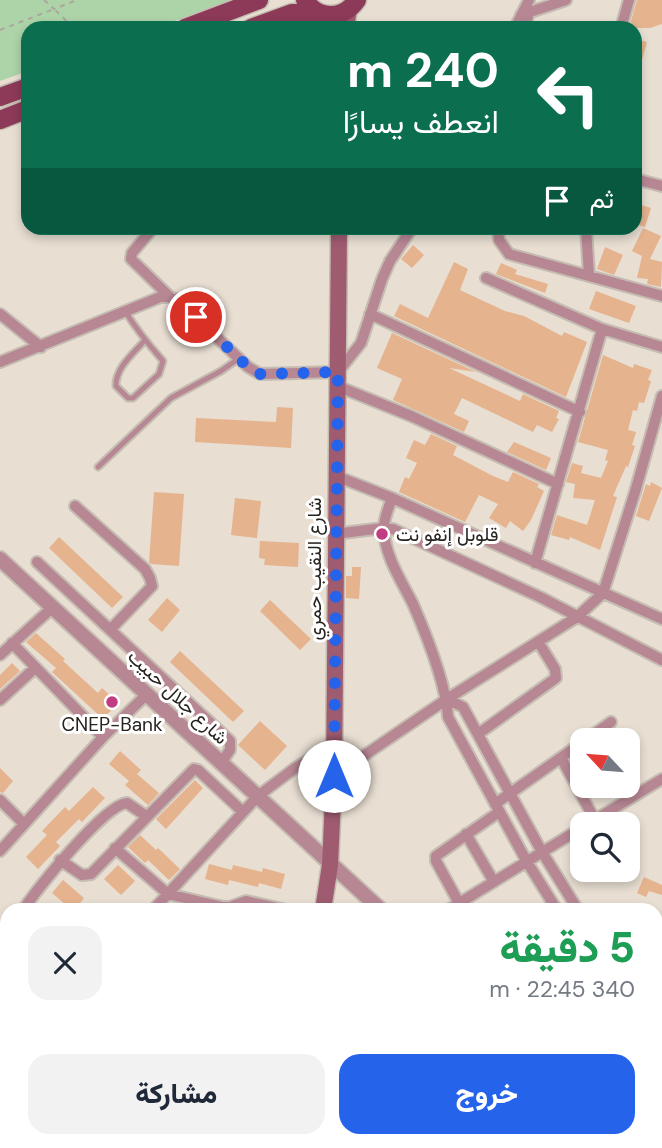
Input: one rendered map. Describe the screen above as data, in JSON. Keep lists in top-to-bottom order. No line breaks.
{"streets":{"main road":["شارع النقيب حمري"],"street":["شارع جلال حبيب"]},"crossings":[["شارع النقيب حمري","شارع جلال حبيب"]],"places":["قلوبل إنفو نت","CNEP-Bank"],"north":"top left","page":{"turn":["240 m","انعطف يسارًا"],"then":"ثم","heading":["5 دقيقة","340 m · 22:45"],"buttons":["خروج","مشاركة"]}}
